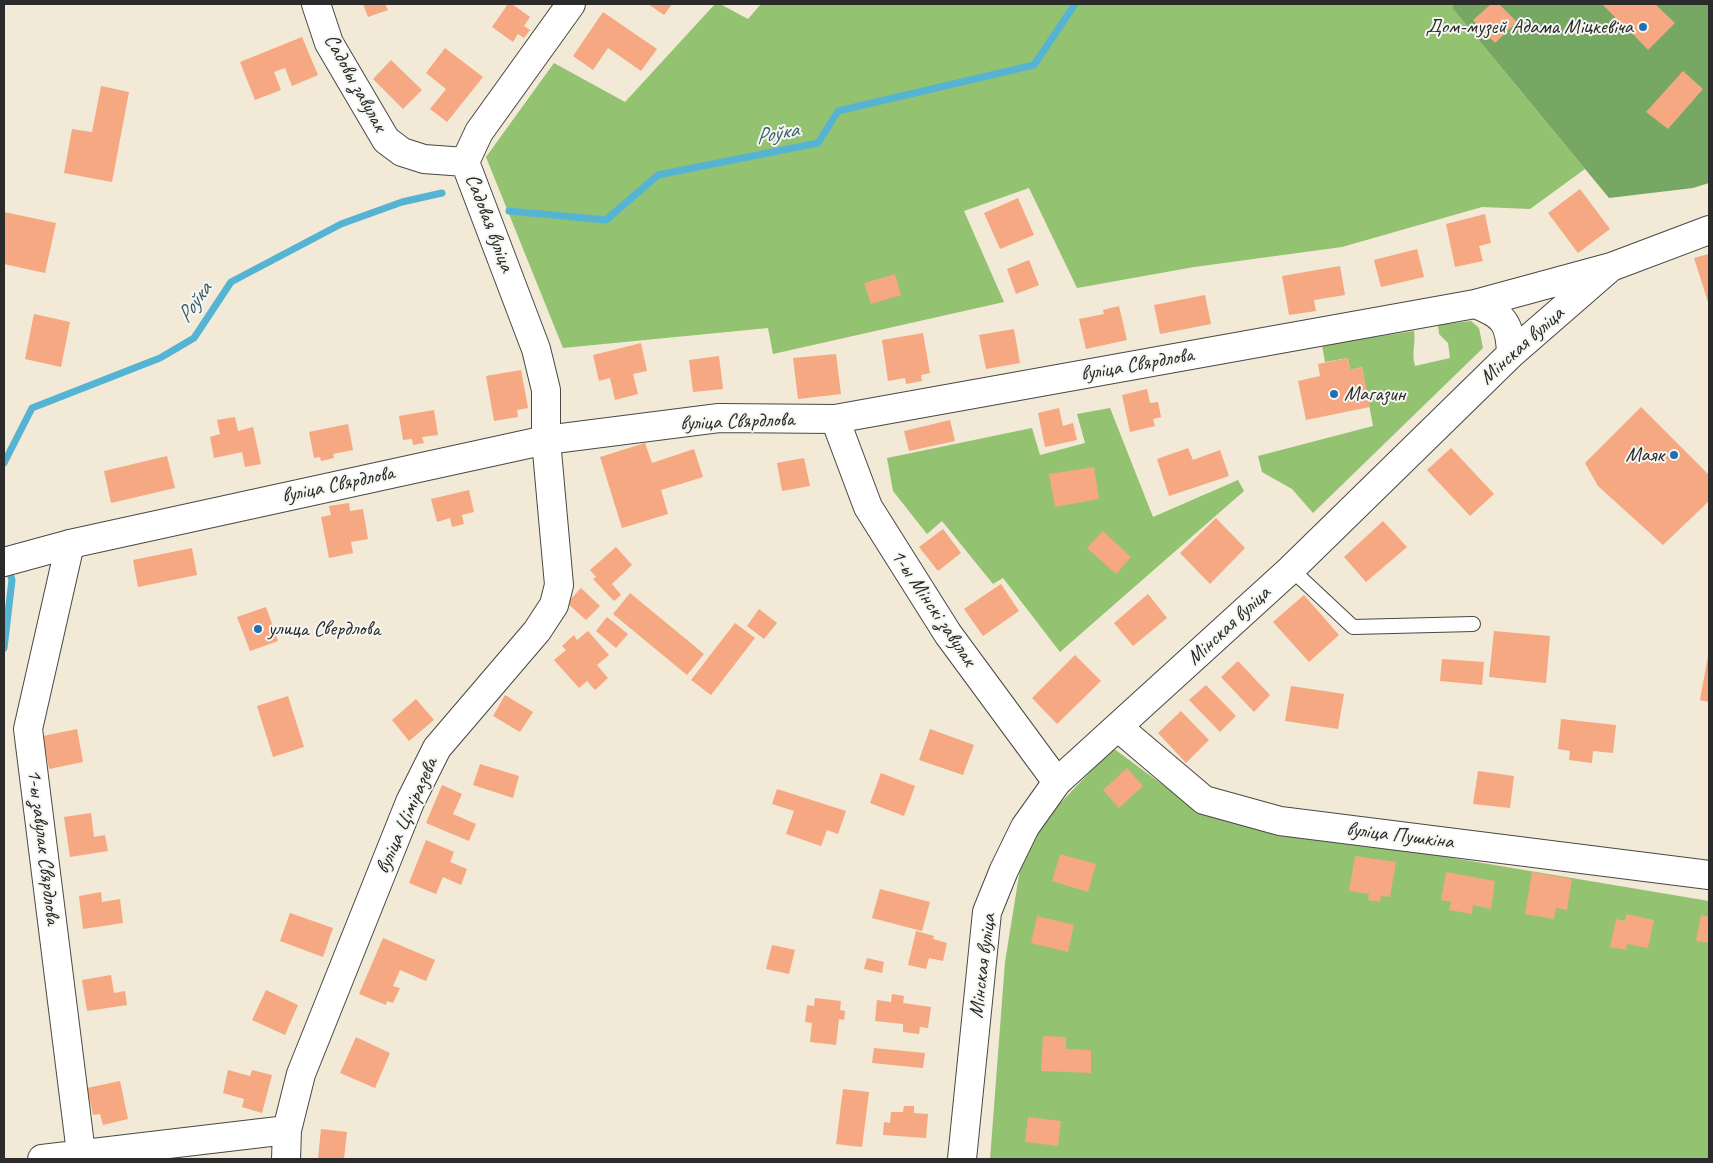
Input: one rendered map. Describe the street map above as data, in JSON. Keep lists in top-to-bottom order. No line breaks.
{"streets":{"street":["Садовы завулак","Садовая вуліца","Мінская вуліца","вуліца Свярдлова","1-ы Мінскі завулак","вуліца Ціміразева","вуліца Пушкіна","1-ы завулак Свярдлова"]},"crossings":[["Садовы завулак","Садовая вуліца"],["Садовая вуліца","вуліца Свярдлова"],["Садовая вуліца","вуліца Ціміразева"],["Мінская вуліца","вуліца Свярдлова"],["Мінская вуліца","1-ы Мінскі завулак"],["Мінская вуліца","вуліца Пушкіна"],["вуліца Свярдлова","1-ы Мінскі завулак"],["вуліца Свярдлова","вуліца Ціміразева"],["вуліца Свярдлова","1-ы завулак Свярдлова"]],"water":["Роўка"],"places":["Дом-музей Адама Міцкевіча","Магазин","Маяк","улица Свердлова"]}
